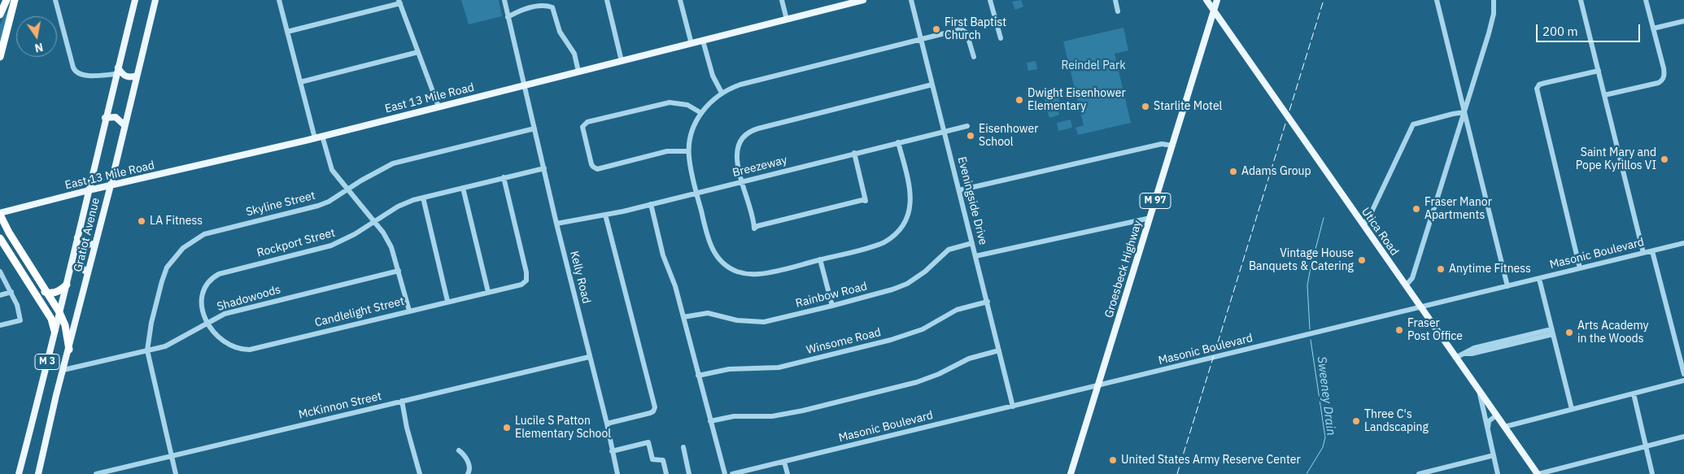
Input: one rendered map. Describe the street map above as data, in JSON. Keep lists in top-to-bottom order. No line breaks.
{"streets":{"main road":["East 13 Mile Road","M 97","Utica Road","Gratiot Avenue","Groesbeck Highway","M 3"],"street":["Breezeway","Eveningside Drive","Skyline Street","Rockport Street","Masonic Boulevard","Kelly Road","Rainbow Road","Shadowoods","Candlelight Street","Winsome Road","McKinnon Street"]},"crossings":[["East 13 Mile Road","Gratiot Avenue"],["East 13 Mile Road","Kelly Road"],["Breezeway","Eveningside Drive"],["Breezeway","Kelly Road"],["Eveningside Drive","Masonic Boulevard"],["Eveningside Drive","Rainbow Road"],["Eveningside Drive","Winsome Road"],["Skyline Street","Kelly Road"],["Skyline Street","Shadowoods"],["Utica Road","Masonic Boulevard"],["Utica Road","Groesbeck Highway"],["Gratiot Avenue","Shadowoods"],["Rockport Street","Kelly Road"],["Rockport Street","Shadowoods"],["Rockport Street","Candlelight Street"],["Masonic Boulevard","Groesbeck Highway"],["Kelly Road","McKinnon Street"],["Shadowoods","Candlelight Street"]],"water":["Sweeney Drain"],"parks":["Reindel Park"],"places":["First Baptist Church","Dwight Eisenhower Elementary","Starlite Motel","Eisenhower School","Saint Mary and Pope Kyrillos VI","Adams Group","Fraser Manor Apartments","LA Fitness","Vintage House Banquets & Catering","Anytime Fitness","Fraser Post Office","Arts Academy in the Woods","Three C's Landscaping","Lucile S Patton Elementary School","United States Army Reserve Center"],"scale_bar":"200 m","north":"bottom"}
